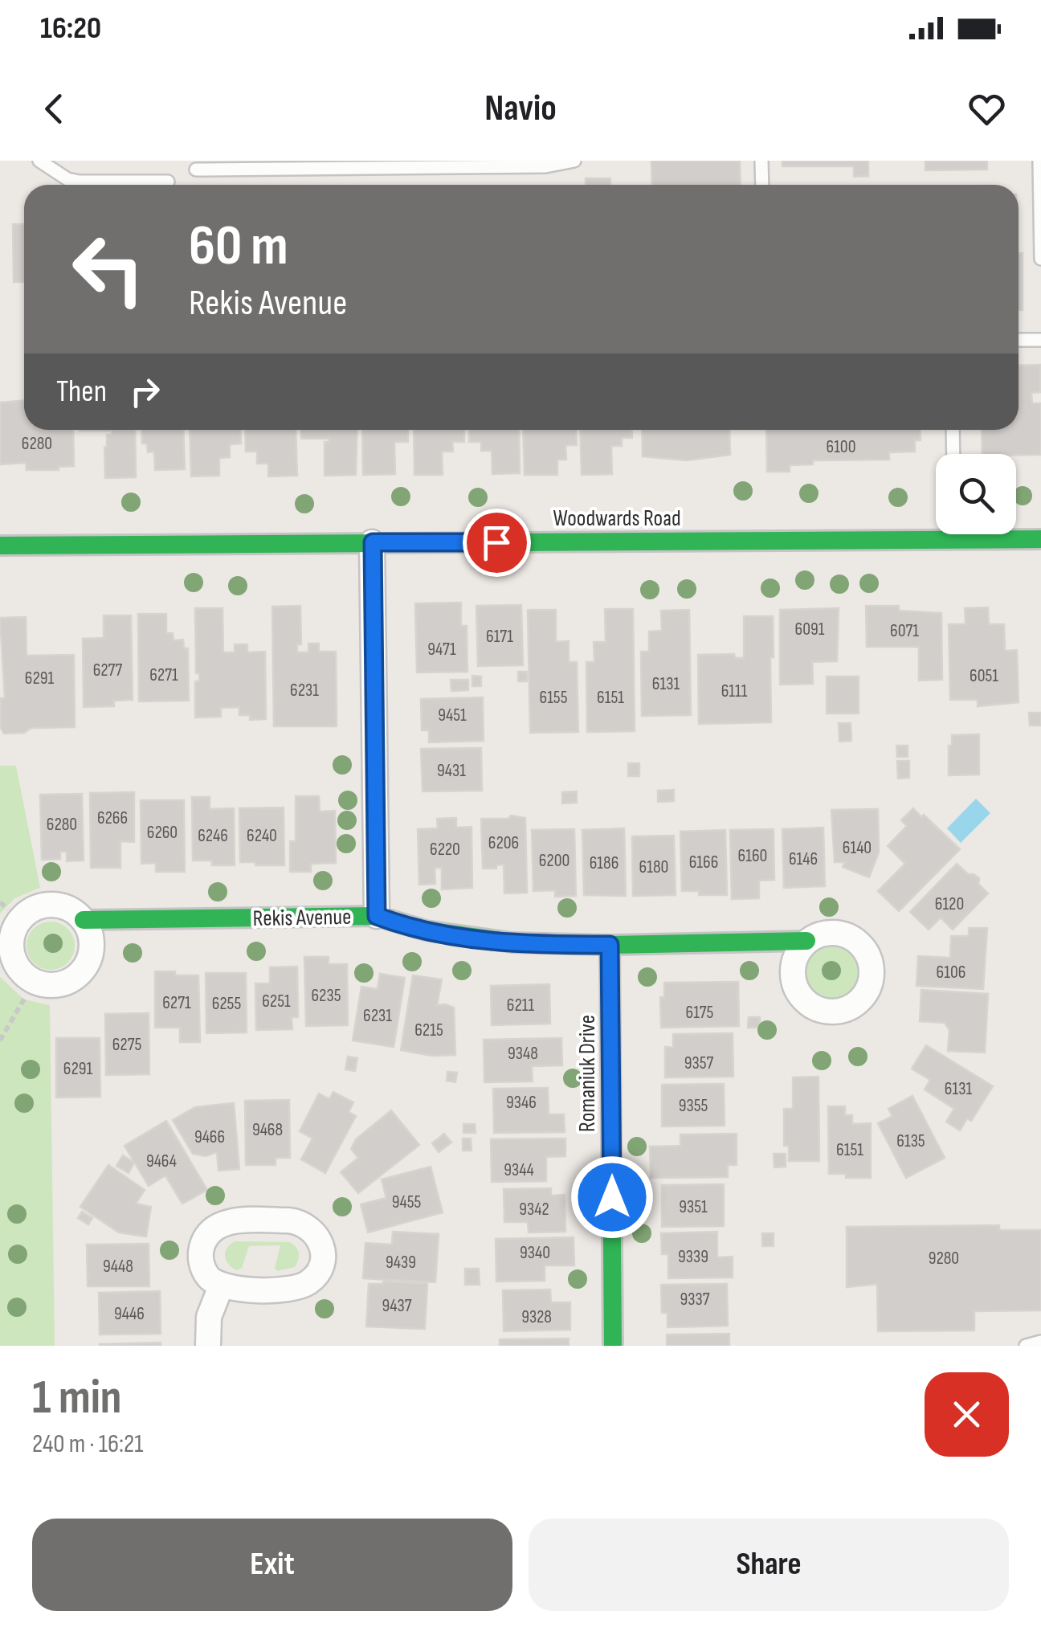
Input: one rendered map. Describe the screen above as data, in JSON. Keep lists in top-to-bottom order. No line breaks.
{"streets":{"street":["Woodwards Road","Rekis Avenue","Romaniuk Drive"]},"crossings":[["Rekis Avenue","Romaniuk Drive"]],"house_numbers":["6280","6100","6091","6071","6171","9471","6277","6271","6051","6291","6131","6231","6111","6155","6151","9451","9431","6266","6280","6260","6246","6240","6206","6140","6220","6160","6146","6200","6166","6186","6180","6120","6106","6235","6251","6271","6255","6211","6175","6231","6215","6275","9348","9357","6291","6131","9346","9355","9468","9466","6135","6151","9464","9344","9455","9351","9342","9340","9339","9280","9439","9448","9337","9437","9446","9328"],"page":{"status":"16:20","header":"Navio","turn":["60 m","Rekis Avenue"],"then":"Then","heading":["1 min","240 m · 16:21"],"buttons":["Exit","Share"]}}
